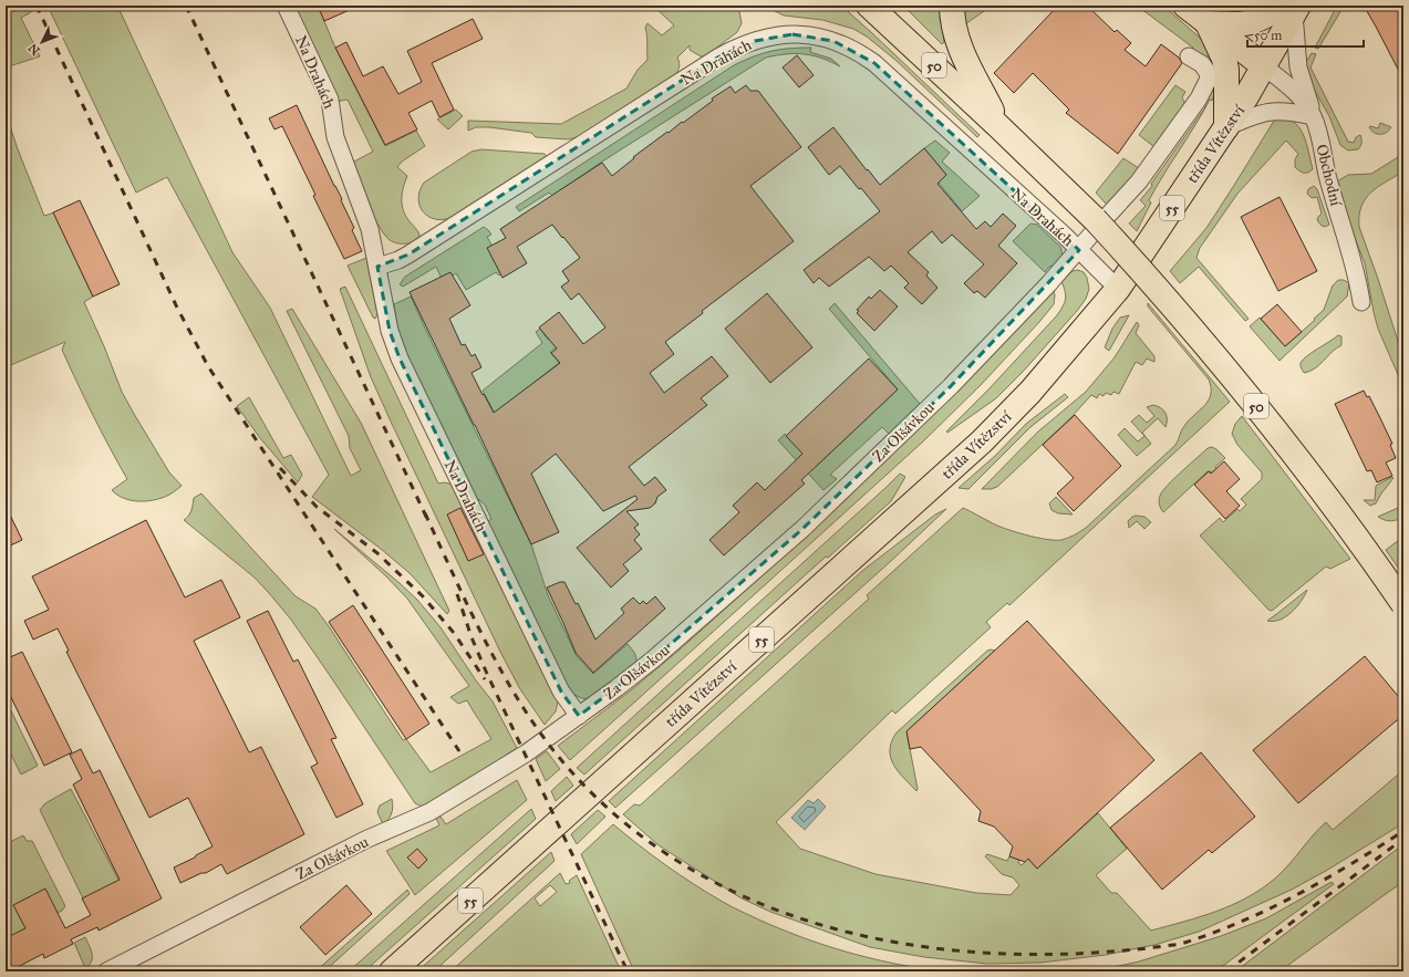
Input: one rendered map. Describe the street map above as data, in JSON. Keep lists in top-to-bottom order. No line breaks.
{"streets":{"main road":["50","třída Vítězství","55"],"street":["Na Drahách","Obchodní","Za Olšávkou"]},"crossings":[["Na Drahách","třída Vítězství"],["Na Drahách","Za Olšávkou"],["třída Vítězství","Obchodní"]],"scale_bar":"50 m","north":"bottom left"}
